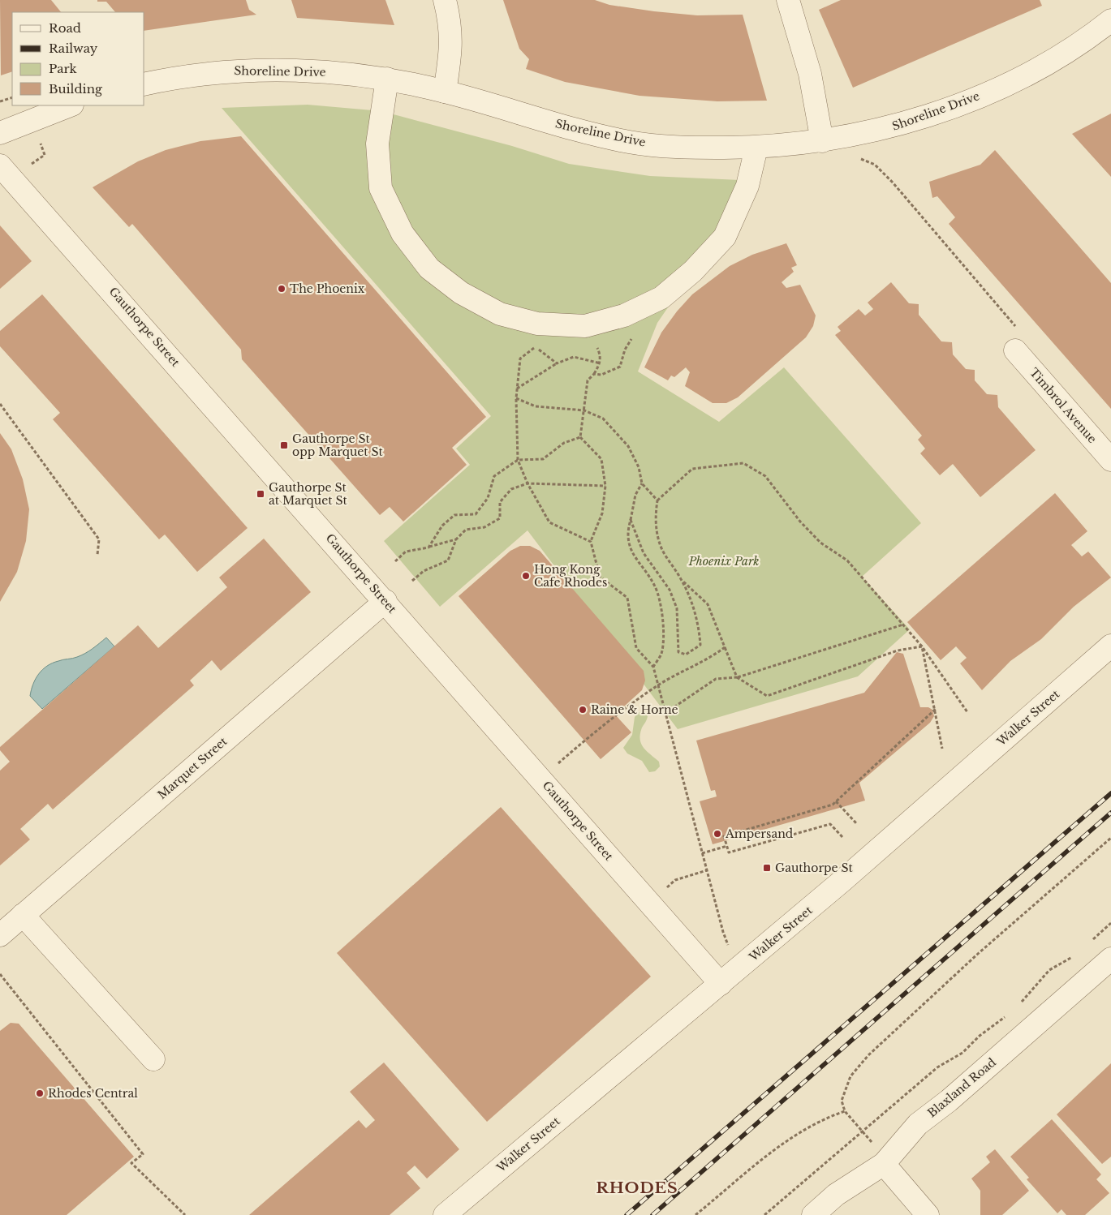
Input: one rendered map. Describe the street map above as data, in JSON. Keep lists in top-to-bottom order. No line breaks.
{"streets":{"street":["Shoreline Drive","Gauthorpe Street","Timbrol Avenue","Walker Street","Marquet Street","Blaxland Road"]},"crossings":[["Gauthorpe Street","Walker Street"],["Gauthorpe Street","Marquet Street"]],"districts":["RHODES"],"parks":["Phoenix Park"],"places":{"other":["The Phoenix","Hong Kong Cafe Rhodes","Raine & Horne","Ampersand","Rhodes Central"],"transit":["Gauthorpe St opp Marquet St","Gauthorpe St at Marquet St","Gauthorpe St"]},"legend":["Road","Railway","Park","Building"]}
